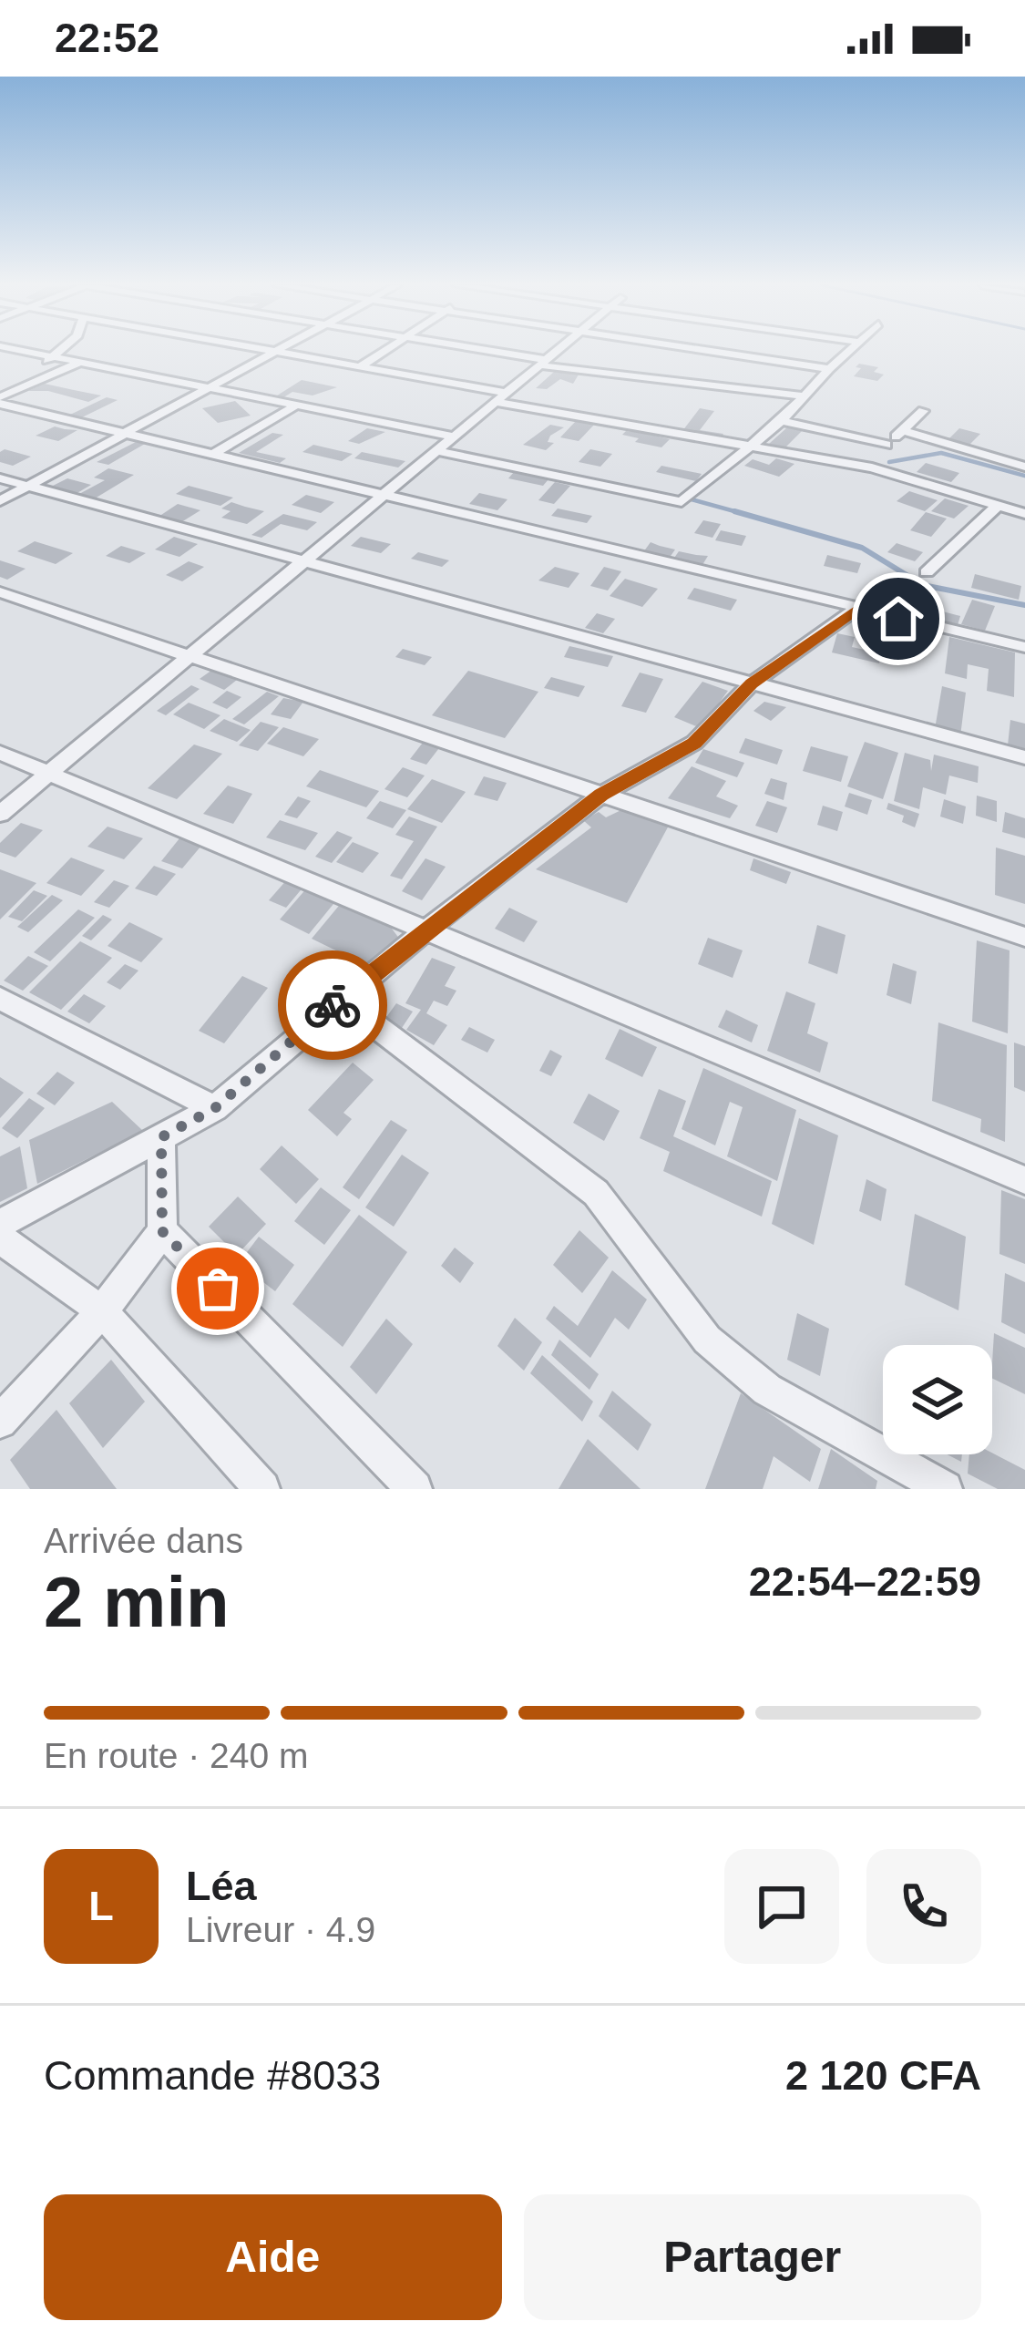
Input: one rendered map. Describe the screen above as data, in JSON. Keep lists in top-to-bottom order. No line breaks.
{"page":{"status":"22:52","heading":["2 min","Arrivée dans","22:54–22:59"],"panel":["Léa","Livreur · 4.9","Commande #8033","2 120 CFA"],"bar":"En route · 240 m","round":"L","buttons":["Aide","Partager"]}}
